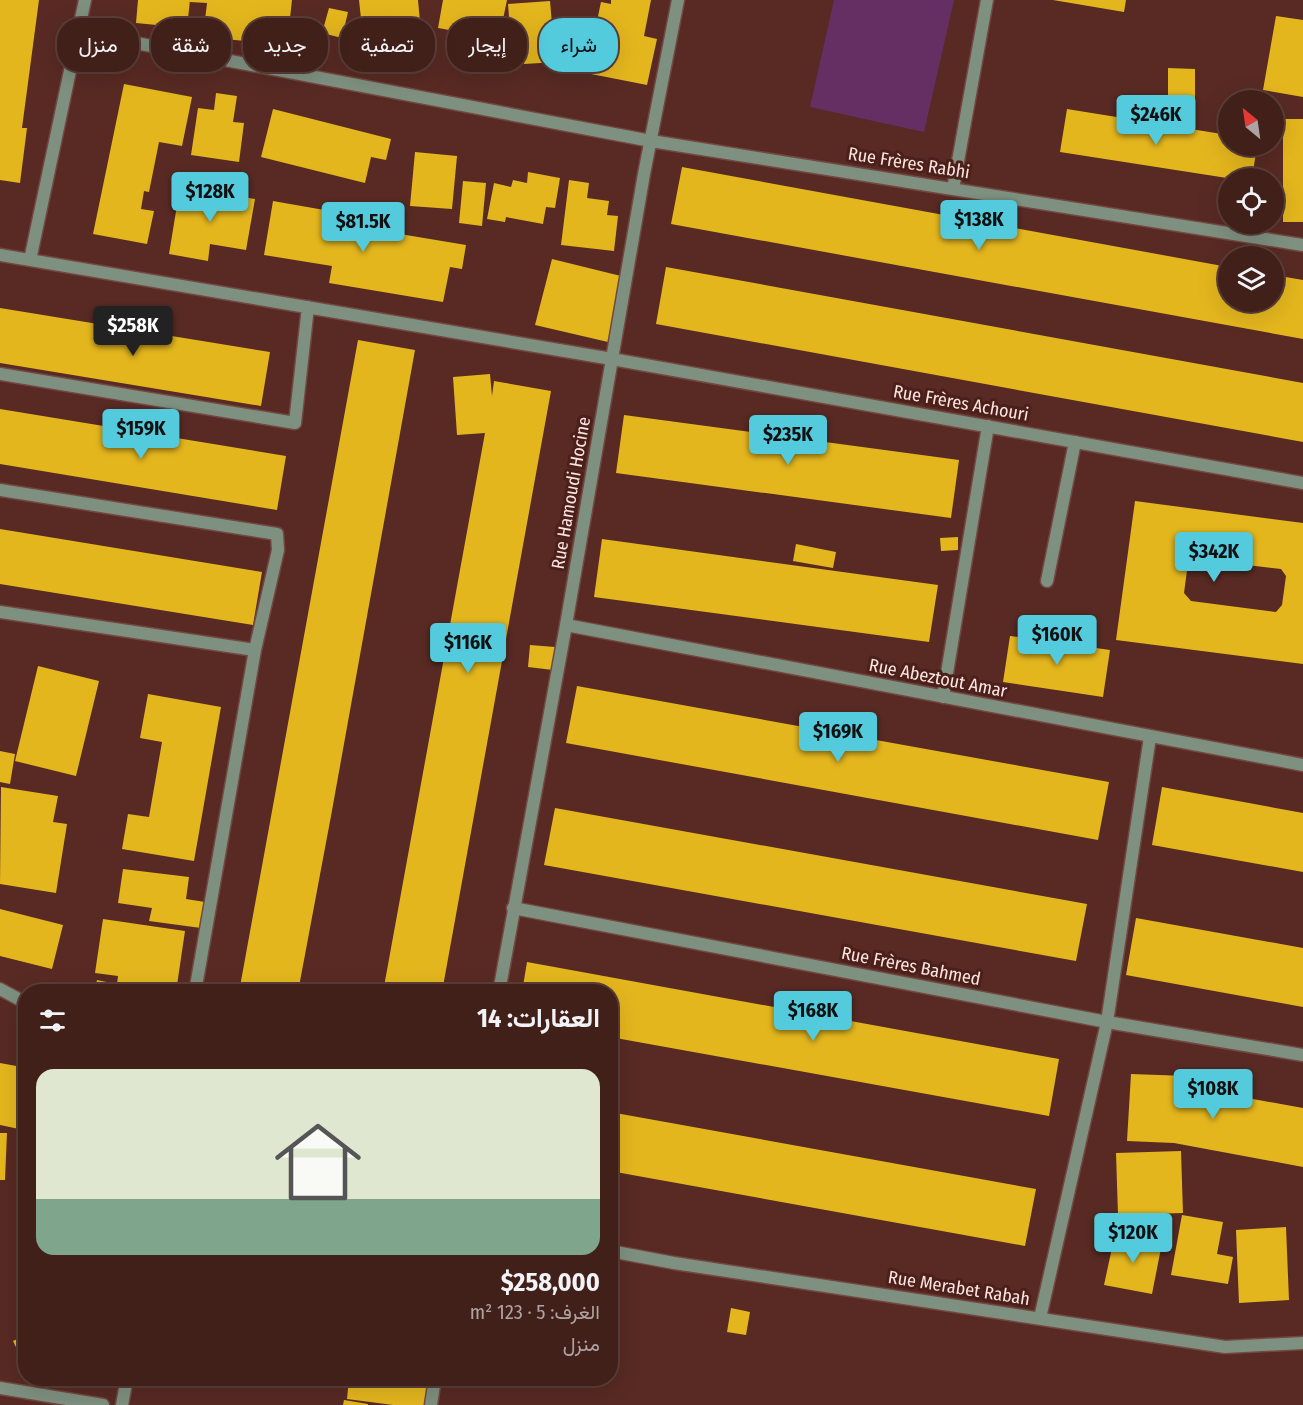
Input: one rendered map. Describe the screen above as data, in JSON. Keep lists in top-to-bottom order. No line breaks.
{"streets":{"street":["Rue Frères Rabhi","Rue Frères Achouri","Rue Hamoudi Hocine","Rue Abeztout Amar","Rue Frères Bahmed","Rue Merabet Rabah"]},"crossings":[["Rue Frères Rabhi","Rue Hamoudi Hocine"],["Rue Frères Achouri","Rue Hamoudi Hocine"],["Rue Hamoudi Hocine","Rue Abeztout Amar"],["Rue Hamoudi Hocine","Rue Frères Bahmed"]],"north":"top left","page":{"chip":["شراء","إيجار","تصفية","جديد","شقة","منزل"],"price":["$246K","$128K","$138K","$81.5K","$258K","$159K","$235K","$342K","$160K","$116K","$169K","$168K","$108K","$120K"],"heading":"العقارات: 14","list":[{"name":"$258,000","note":"الغرف: 5 · 123 m² · منزل"}]}}
